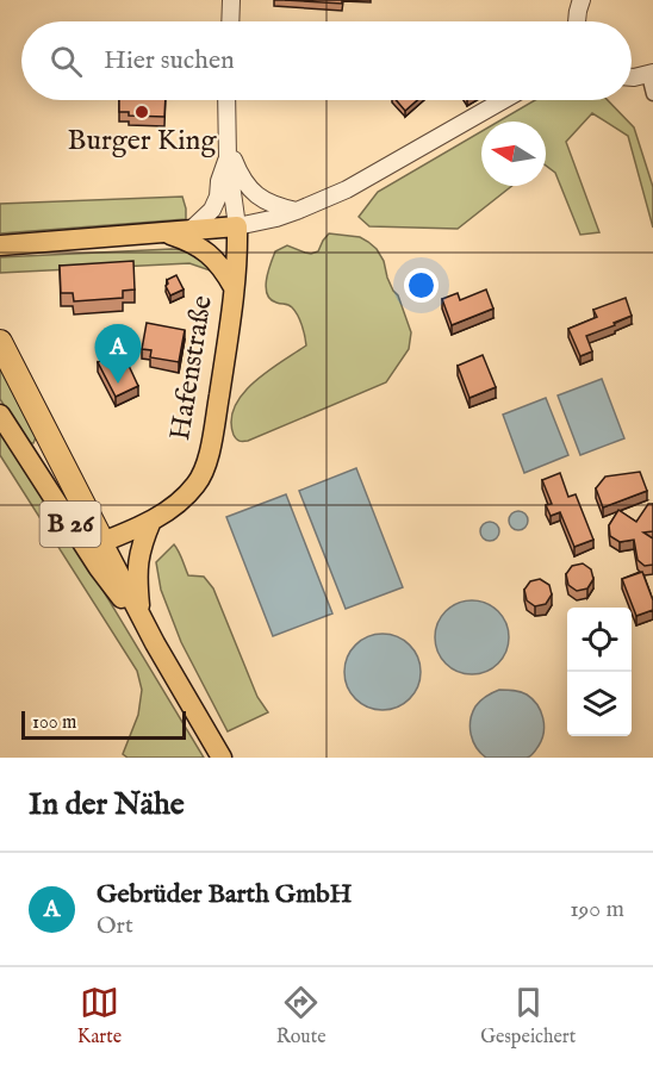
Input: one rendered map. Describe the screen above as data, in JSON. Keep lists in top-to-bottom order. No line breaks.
{"streets":{"main road":["Hafenstraße","B 26"]},"crossings":[["Hafenstraße","B 26"]],"places":["Burger King"],"scale_bar":"100 m","north":"left","page":{"search":"Hier suchen","pins":"A","scale":"100 m","heading":"In der Nähe","list":[{"mark":"A","name":"Gebrüder Barth GmbH","note":"Ort","value":"190 m"}],"nav":["Karte","Route","Gespeichert"]}}
